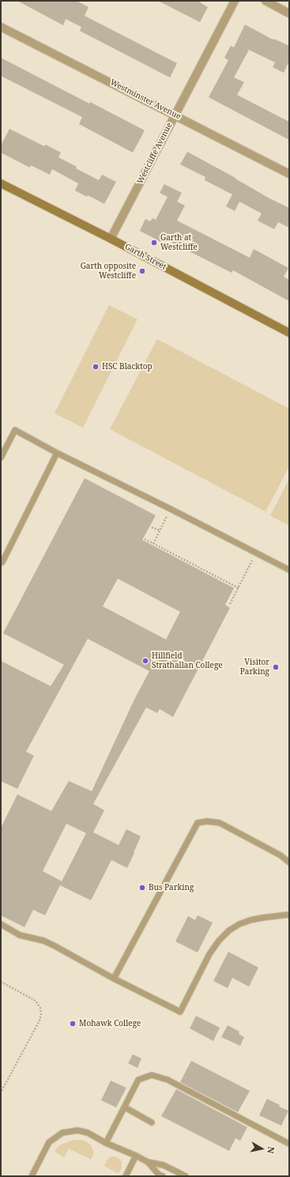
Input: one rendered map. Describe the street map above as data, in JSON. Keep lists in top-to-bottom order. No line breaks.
{"streets":{"main road":["Garth Street"],"street":["Westminster Avenue","Westcliffe Avenue"]},"crossings":[["Westminster Avenue","Westcliffe Avenue"],["Westcliffe Avenue","Garth Street"]],"places":["Garth at Westcliffe","Garth opposite Westcliffe","HSC Blacktop","Hillfield Strathallan College","Visitor Parking","Bus Parking","Mohawk College"],"north":"right"}
